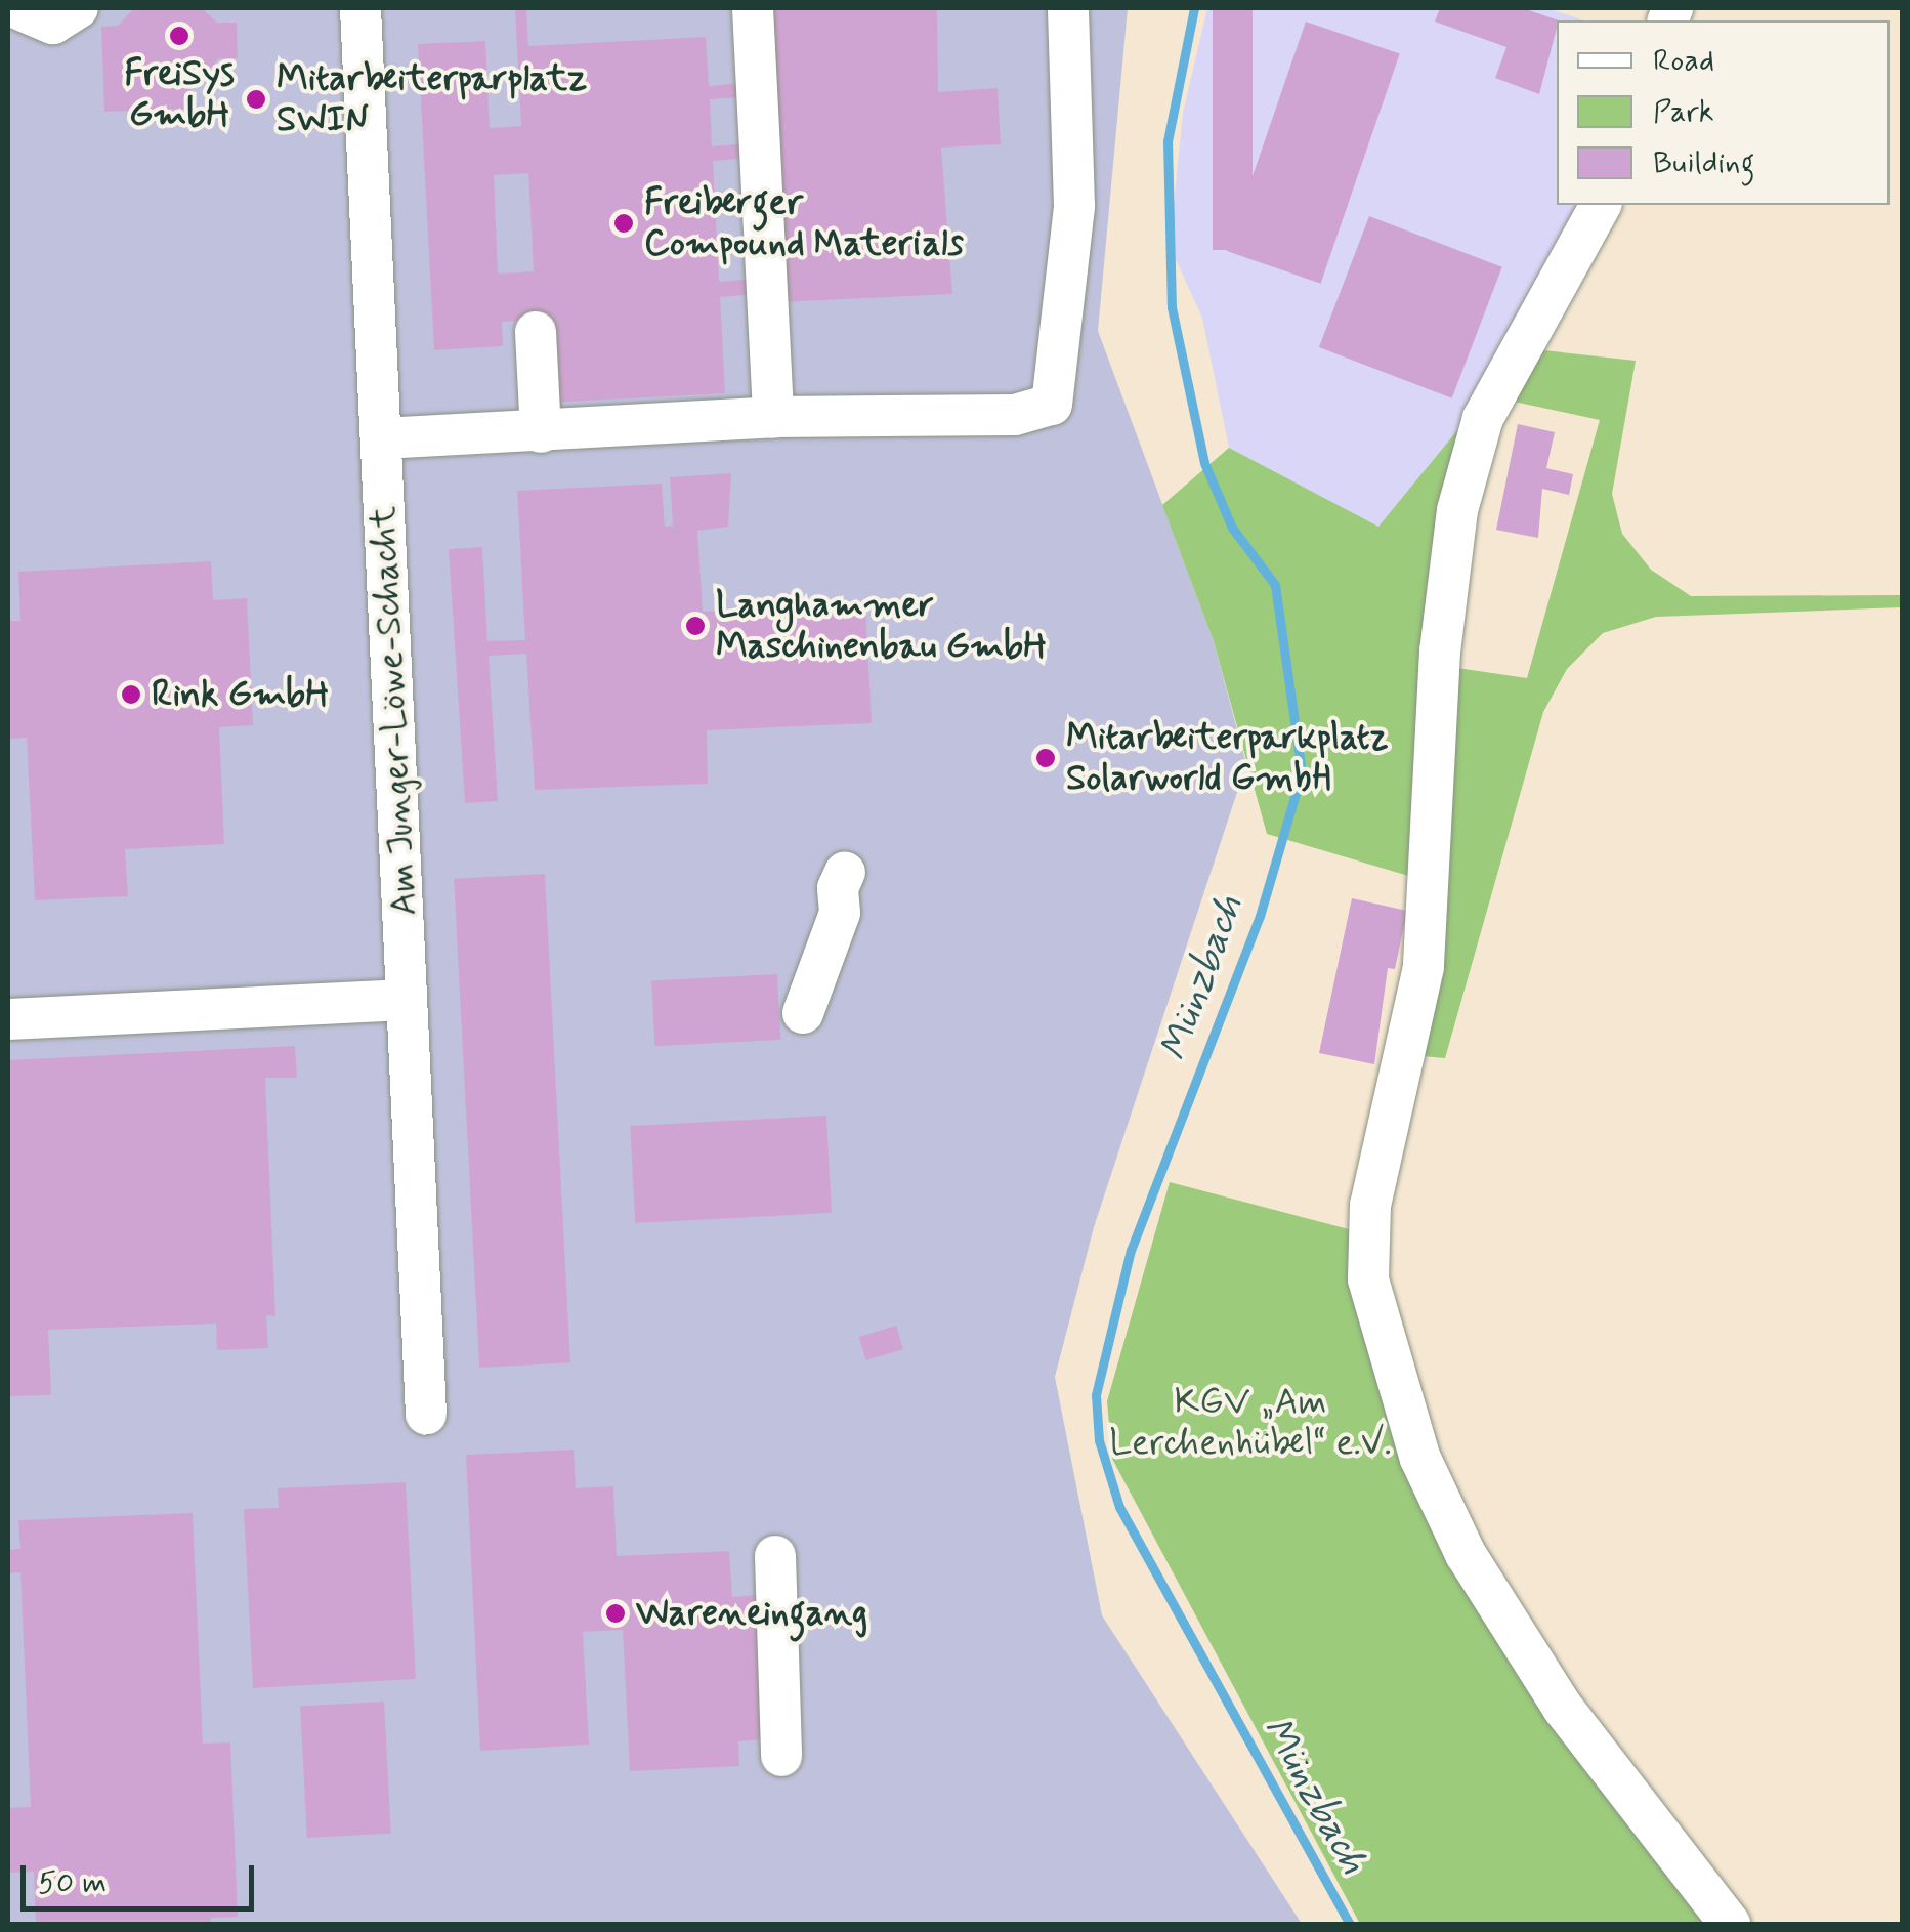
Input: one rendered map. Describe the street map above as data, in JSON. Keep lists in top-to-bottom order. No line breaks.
{"streets":{"street":["Am Junger-Löwe-Schacht"]},"water":["Münzbach"],"parks":["KGV „Am Lerchenhübel“ e.V."],"places":["FreiSys GmbH","Mitarbeiterparplatz SWIN","Freiberger Compound Materials","Langhammer Maschinenbau GmbH","Rink GmbH","Mitarbeiterparkplatz Solarworld GmbH","Wareneingang"],"legend":["Road","Park","Building"],"scale_bar":"50 m"}
